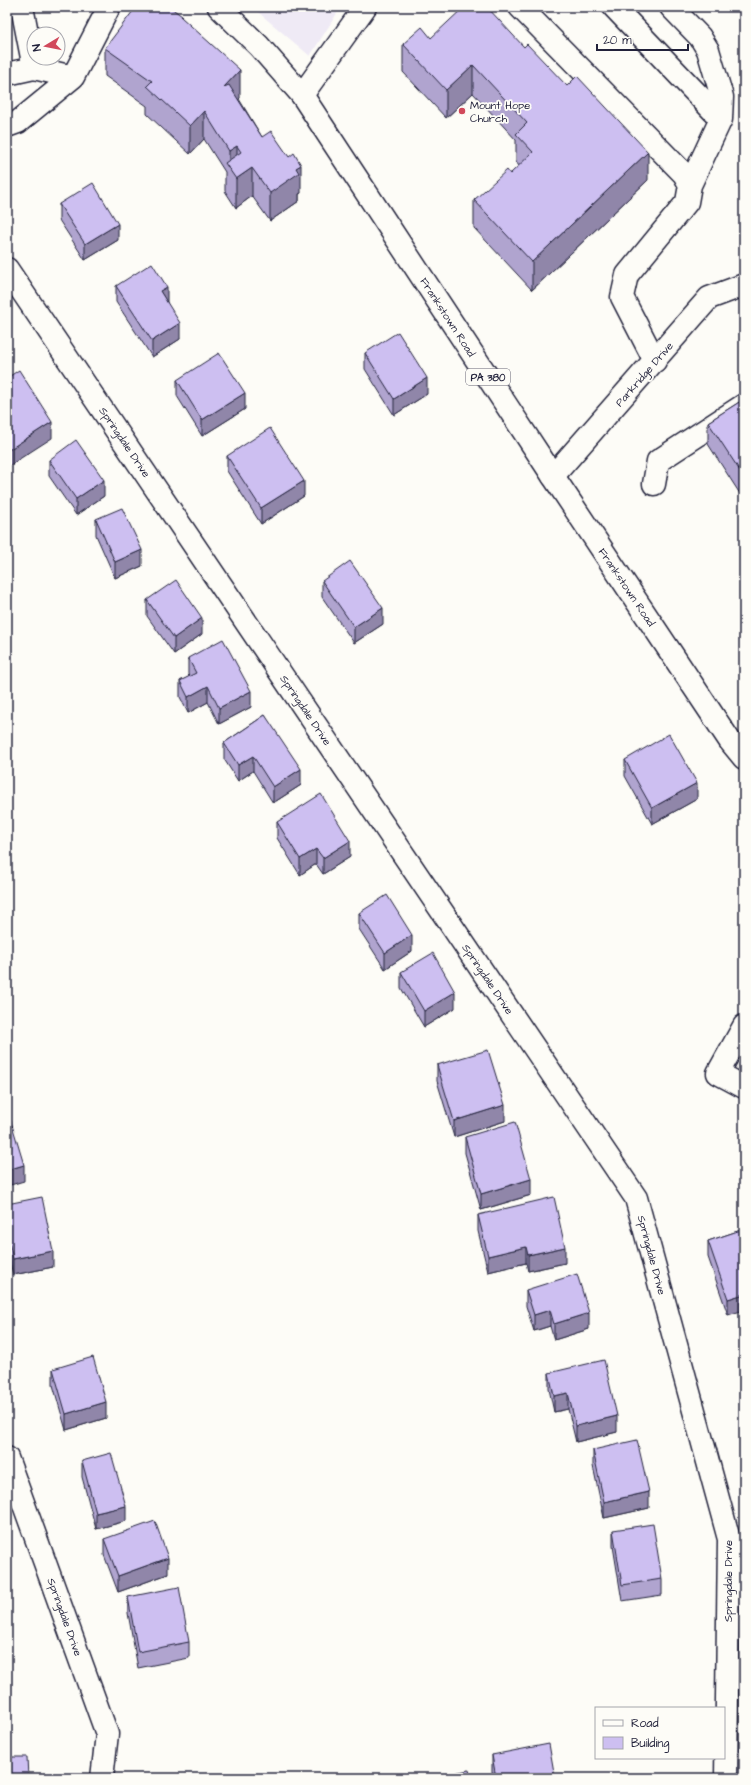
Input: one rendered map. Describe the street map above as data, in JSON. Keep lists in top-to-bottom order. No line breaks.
{"streets":{"street":["Frankstown Road","Parkridge Drive","PA 380","Springdale Drive"]},"crossings":[["Frankstown Road","Parkridge Drive"]],"places":["Mount Hope Church"],"legend":["Road","Building"],"scale_bar":"20 m","north":"left"}
